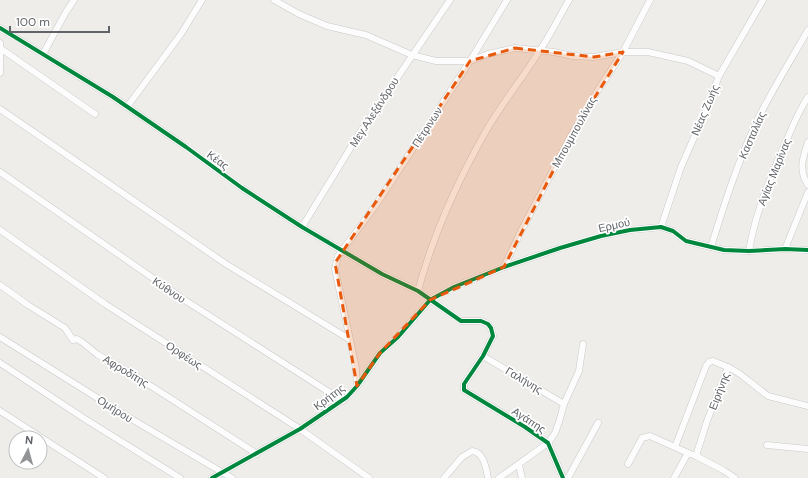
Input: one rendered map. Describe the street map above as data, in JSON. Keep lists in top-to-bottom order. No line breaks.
{"streets":{"street":["Νέας Ζωής","Μεγ.Αλεξάνδρου","Πέτρινων","Μπουμπουλίνας","Κασταλίας","Κέας","Αγίας Μαρίνας","Ερμού","Κύθνου","Ορφέως","Αφροδίτης","Γαλήνης","Ειρήνης","Κρήτης","Ομήρου","Αγάπης"]},"crossings":[["Νέας Ζωής","Ερμού"],["Μεγ.Αλεξάνδρου","Κέας"],["Πέτρινων","Κέας"],["Πέτρινων","Κρήτης"],["Μπουμπουλίνας","Ερμού"],["Κέας","Ερμού"],["Κέας","Γαλήνης"],["Κέας","Κρήτης"],["Κέας","Αγάπης"],["Ερμού","Κρήτης"],["Κύθνου","Κρήτης"],["Ορφέως","Κρήτης"],["Αφροδίτης","Κρήτης"],["Γαλήνης","Αγάπης"],["Κρήτης","Ομήρου"]],"scale_bar":"100 m","north":"top"}
